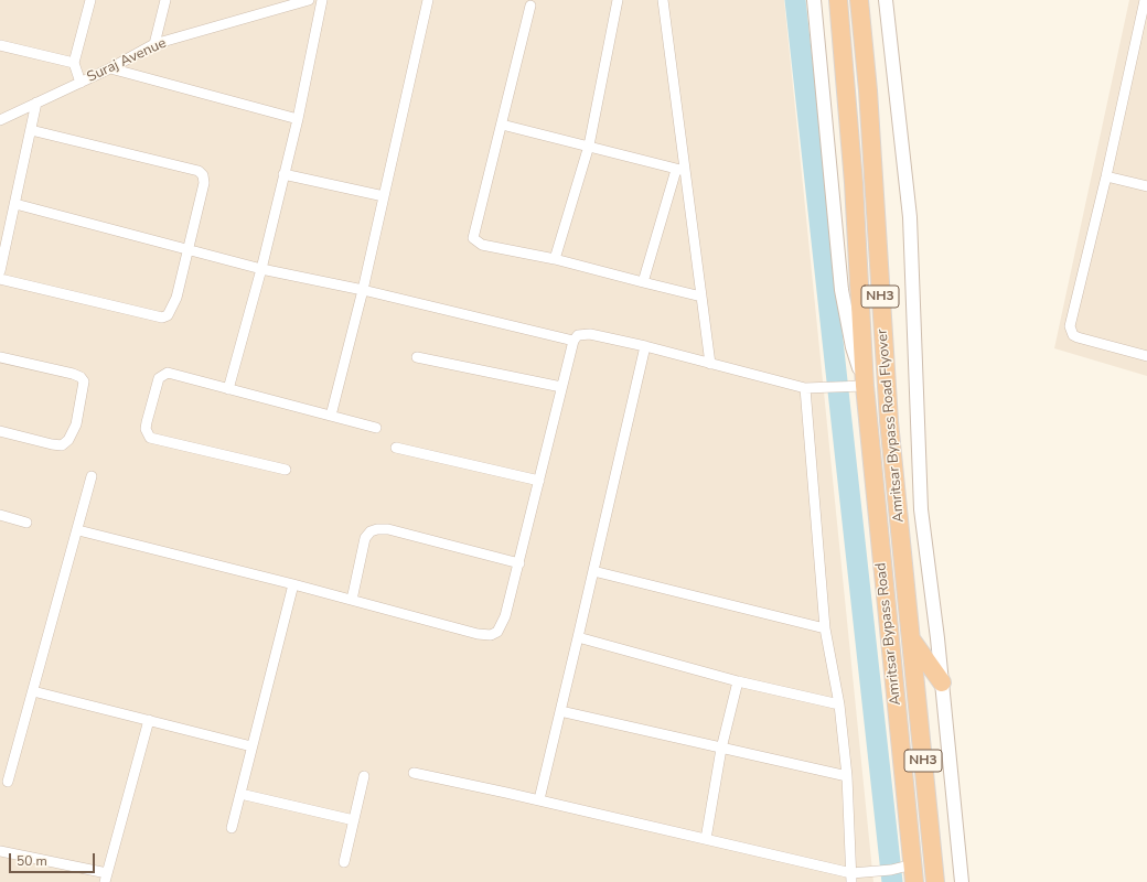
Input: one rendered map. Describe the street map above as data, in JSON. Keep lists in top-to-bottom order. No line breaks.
{"streets":{"highway":["NH3","Amritsar Bypass Road Flyover","Amritsar Bypass Road"],"street":["Suraj Avenue"]},"crossings":[["Amritsar Bypass Road Flyover","Amritsar Bypass Road"]],"scale_bar":"50 m"}
